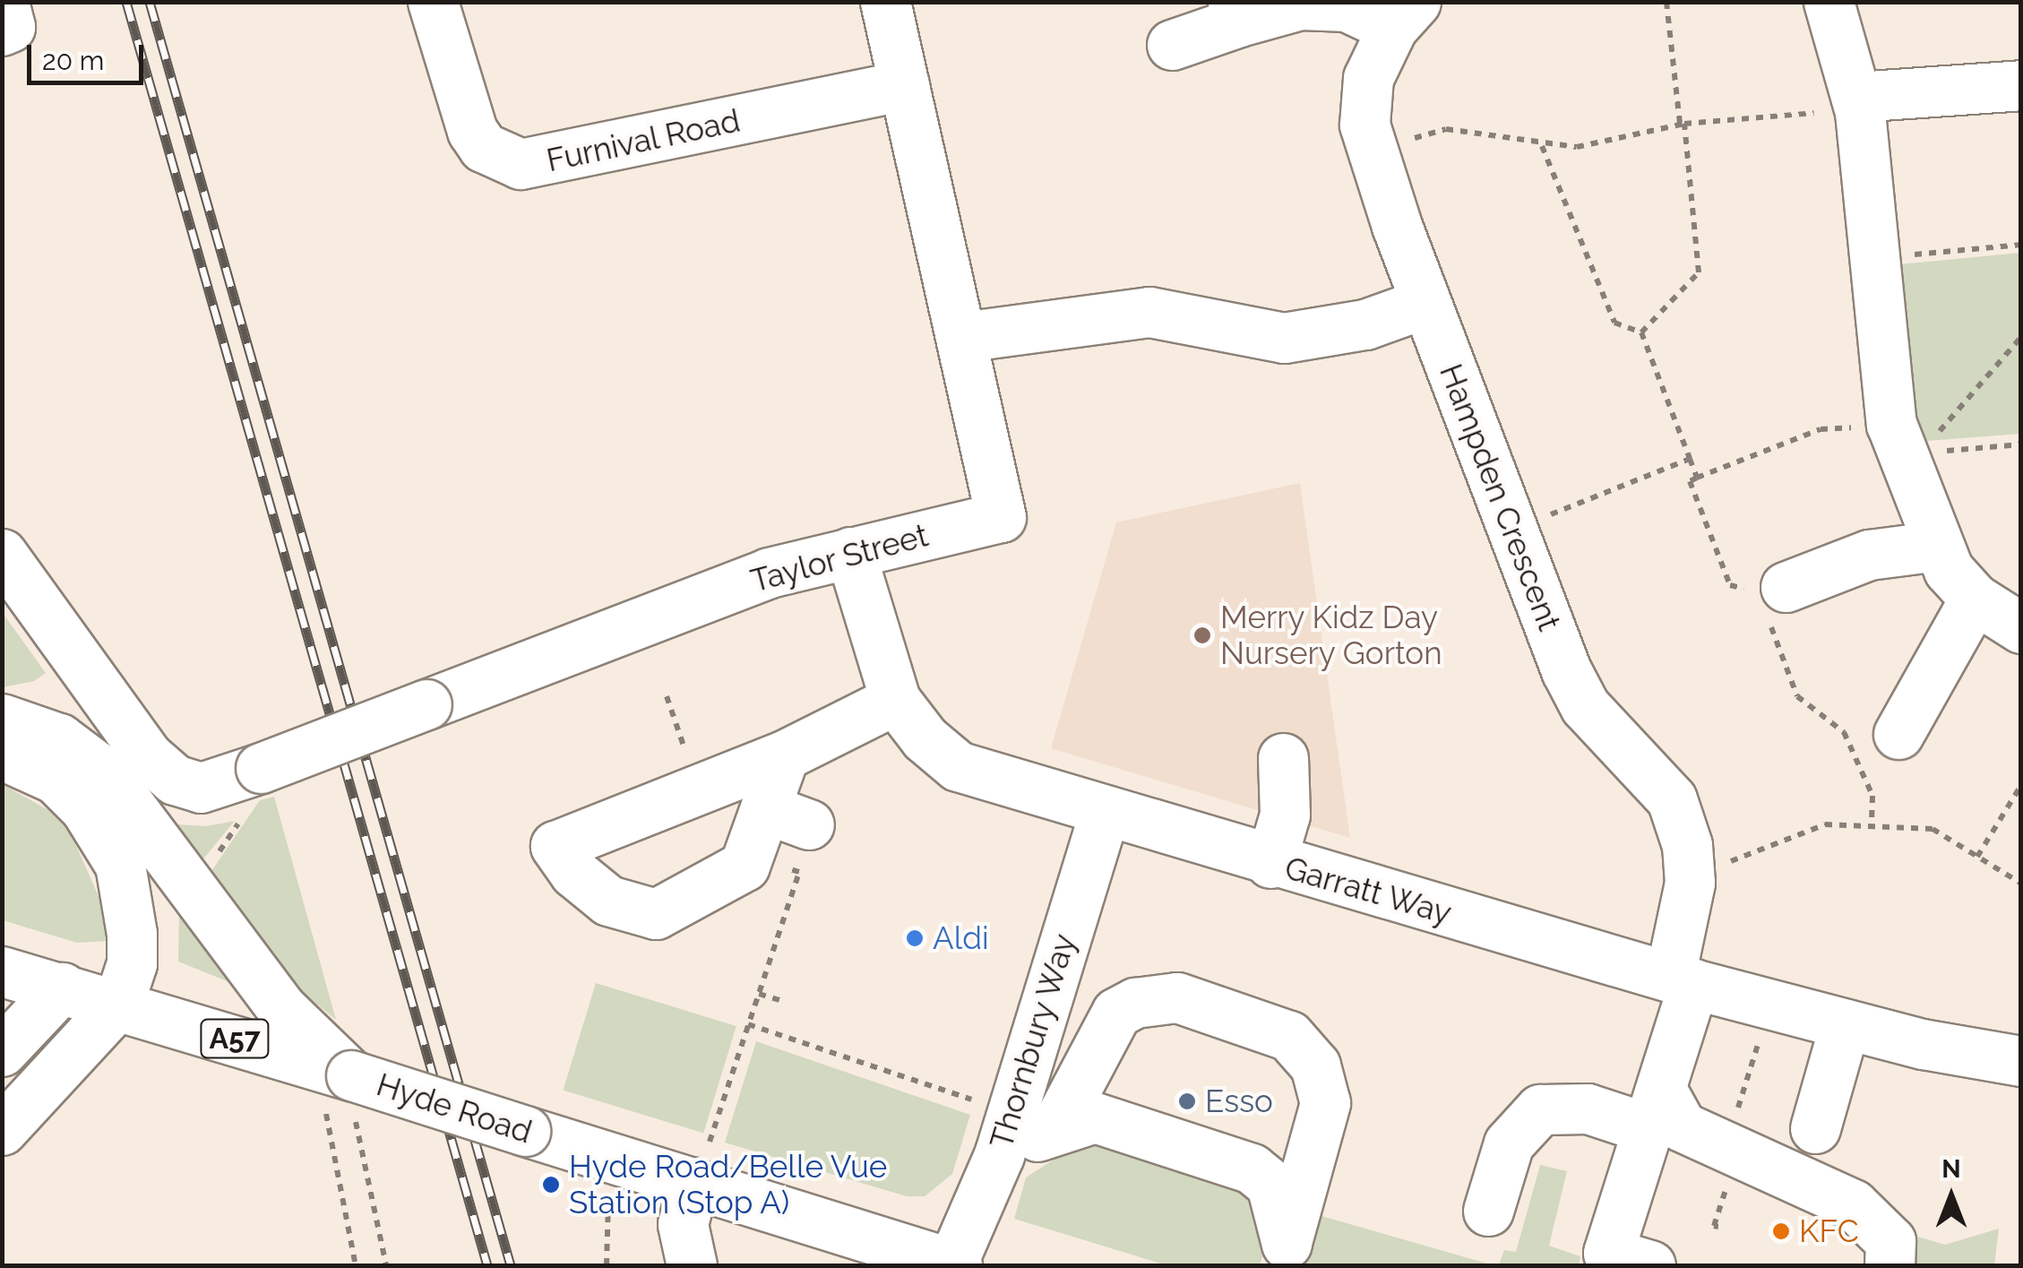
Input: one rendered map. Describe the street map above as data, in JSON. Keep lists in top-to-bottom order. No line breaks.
{"streets":{"main road":["Furnival Road","Hampden Crescent","Taylor Street","Garratt Way","A57","Thornbury Way","Hyde Road"]},"crossings":[["Furnival Road","Taylor Street"],["Hampden Crescent","Garratt Way"],["Taylor Street","Garratt Way"],["Garratt Way","Thornbury Way"],["Thornbury Way","Hyde Road"]],"places":["Merry Kidz Day Nursery Gorton","Aldi","Esso","Hyde Road/Belle Vue Station (Stop A)","KFC"],"scale_bar":"20 m","north":"top"}
